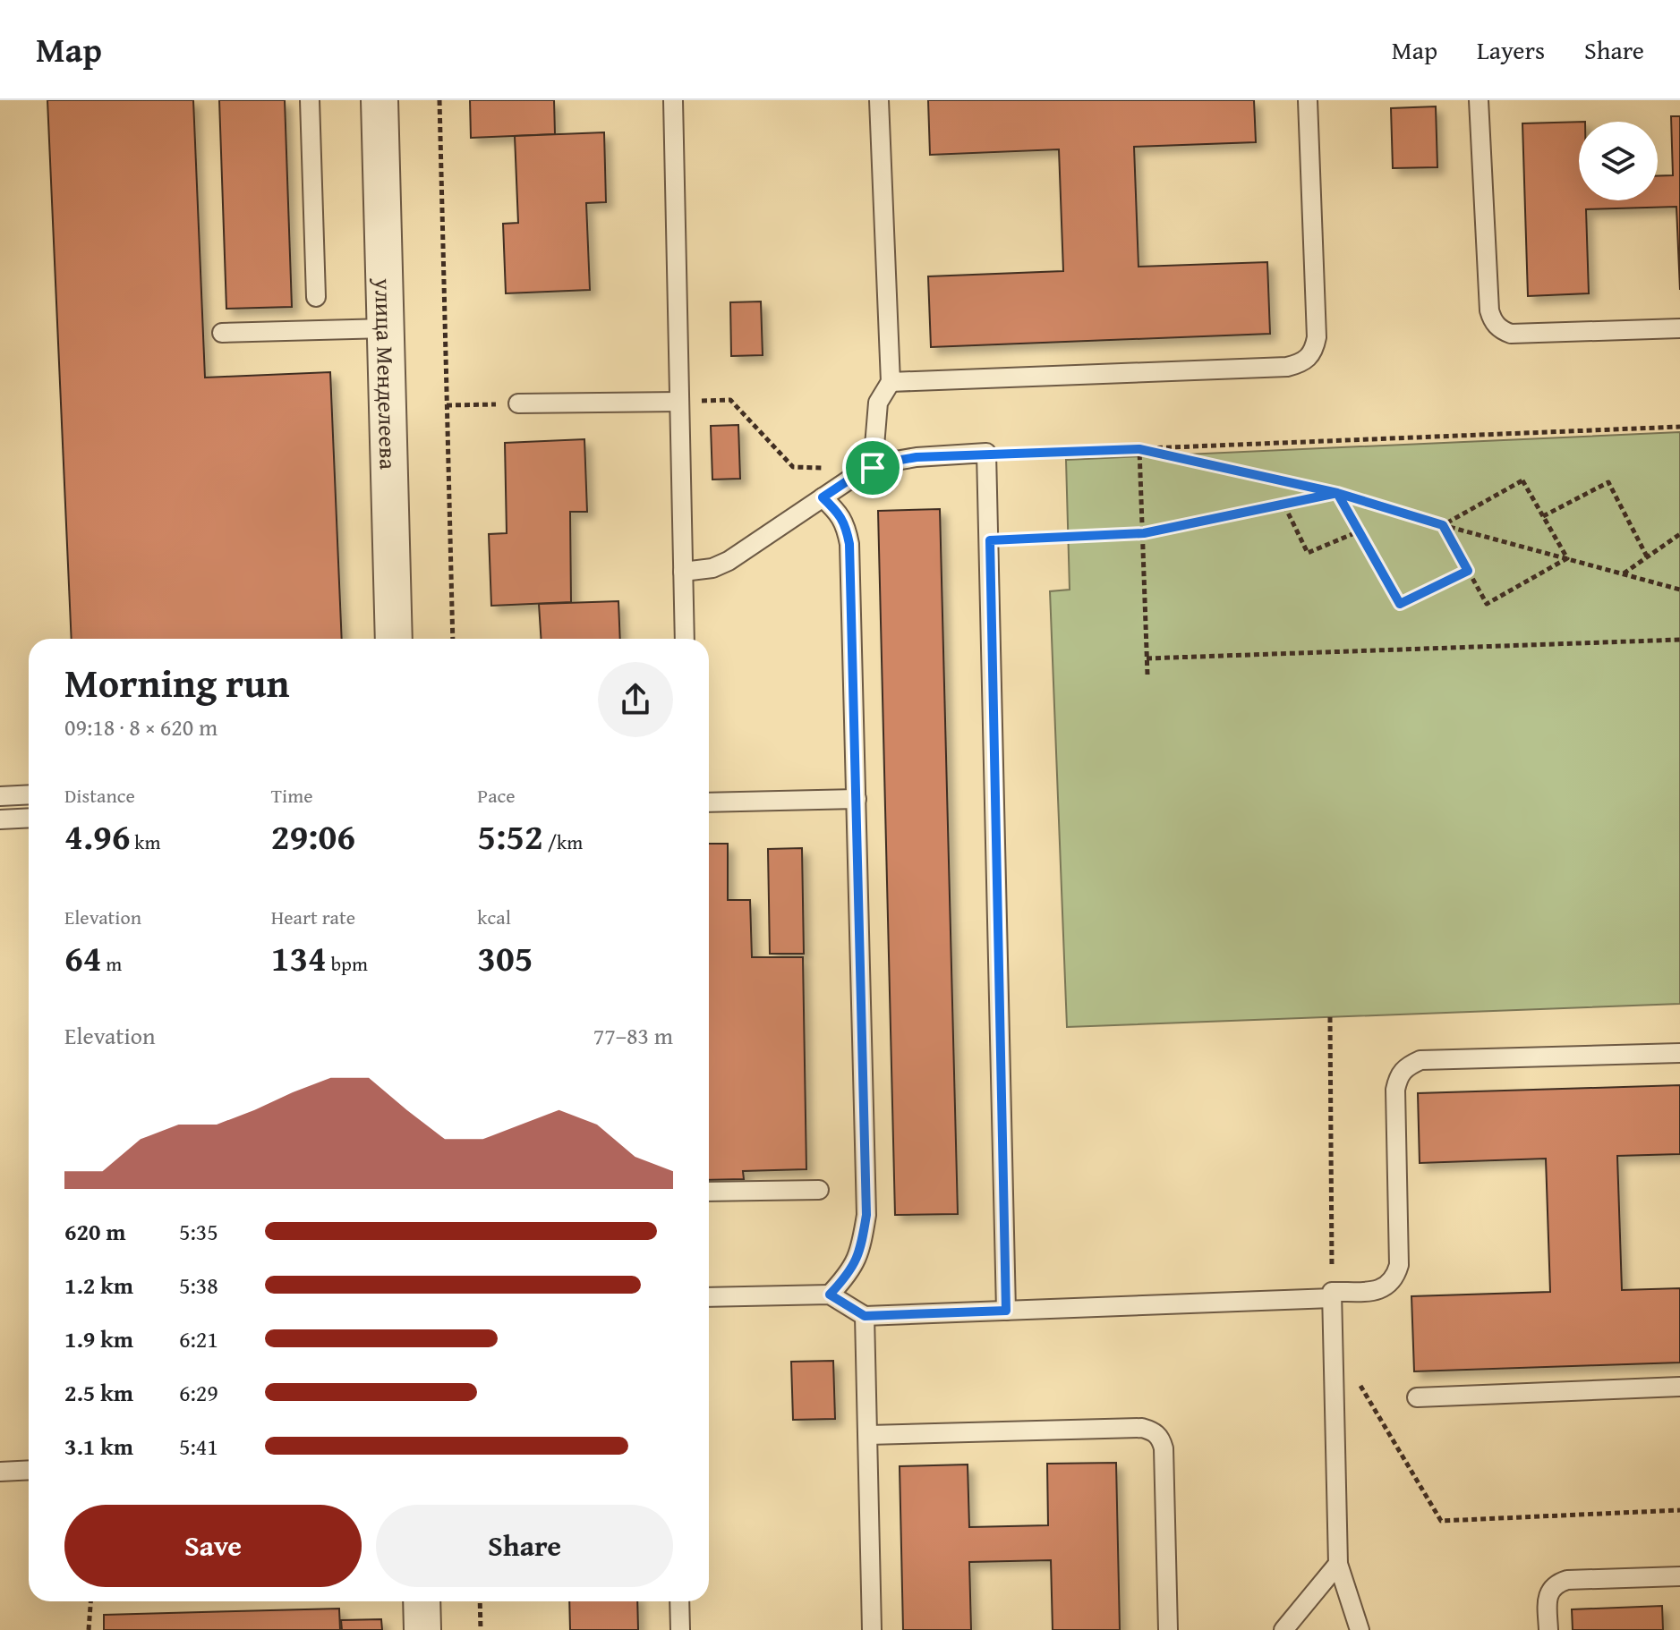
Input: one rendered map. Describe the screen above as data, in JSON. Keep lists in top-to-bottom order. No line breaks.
{"streets":{"street":["улица Менделеева"]},"page":{"header":"Map","nav":["Map","Layers","Share"],"heading":["Morning run","09:18 · 8 × 620 m"],"stats":[["Distance","4.96 km"],["Time","29:06"],["Pace","5:52 /km"],["Elevation","64 m"],["Heart rate","134 bpm"],["kcal","305"]],"chart":["Elevation","77–83 m"],"list":[{"name":"620 m","note":"5:35"},{"name":"1.2 km","note":"5:38"},{"name":"1.9 km","note":"6:21"},{"name":"2.5 km","note":"6:29"},{"name":"3.1 km","note":"5:41"}],"buttons":["Save","Share"]}}
